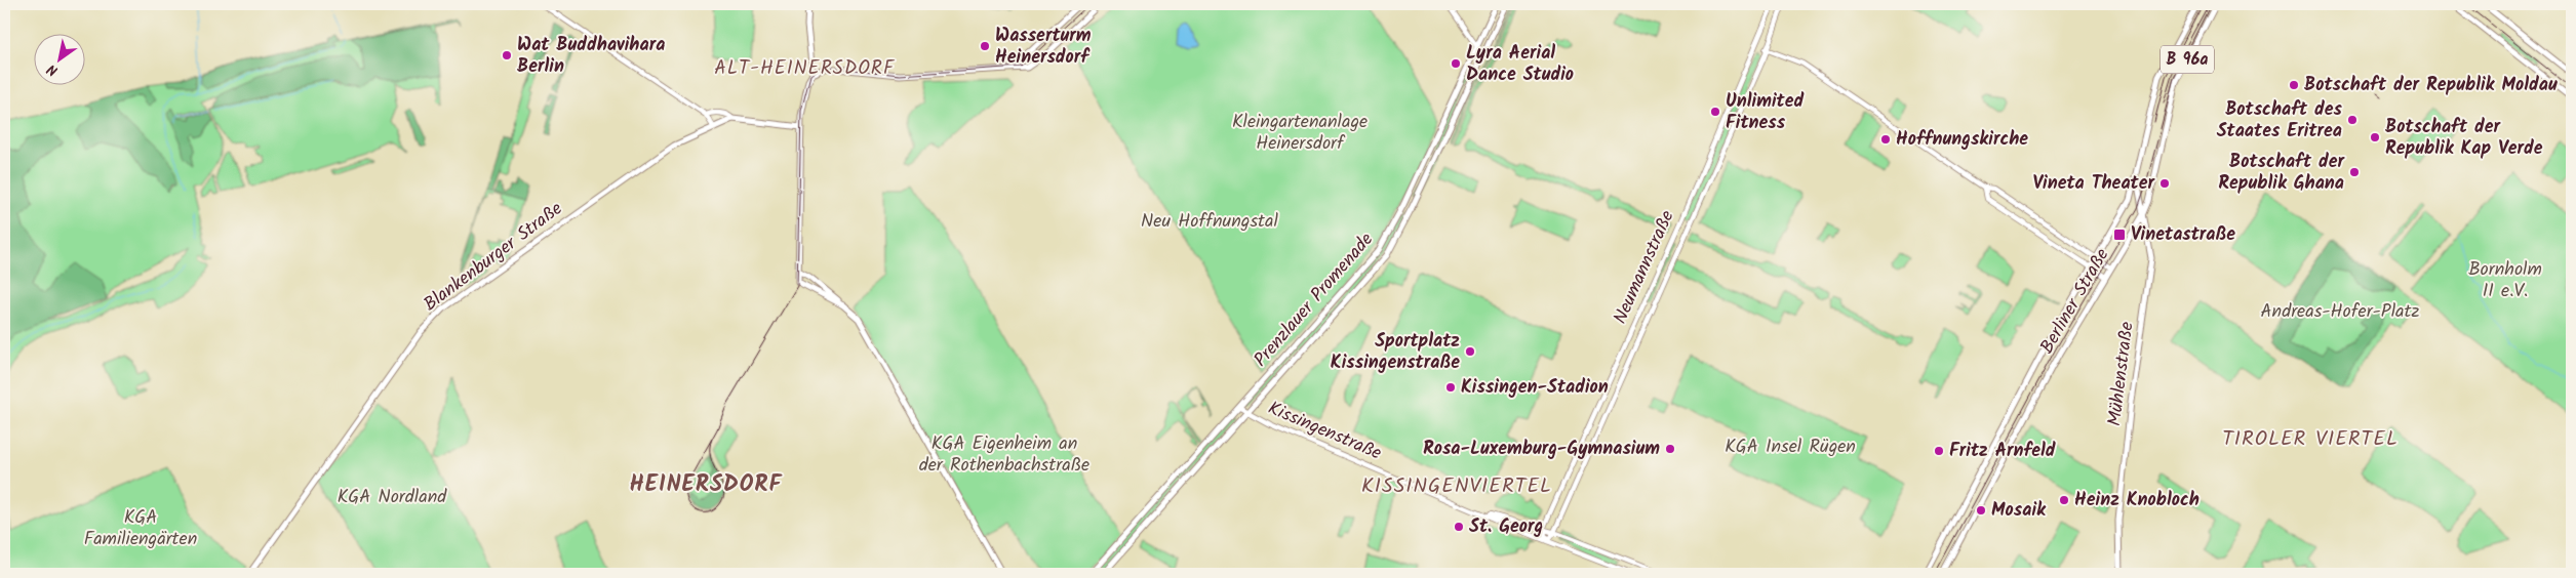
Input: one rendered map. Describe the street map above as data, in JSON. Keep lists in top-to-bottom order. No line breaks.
{"streets":{"main road":["B 96a","Blankenburger Straße","Prenzlauer Promenade","Berliner Straße","Mühlenstraße"],"street":["Neumannstraße","Kissingenstraße"]},"crossings":[["Neumannstraße","Kissingenstraße"],["Prenzlauer Promenade","Kissingenstraße"],["Berliner Straße","Mühlenstraße"]],"districts":["ALT-HEINERSDORF","TIROLER VIERTEL","HEINERSDORF","KISSINGENVIERTEL"],"parks":["Kleingartenanlage Heinersdorf","Neu Hoffnungstal","Bornholm II e.V.","Andreas-Hofer-Platz","KGA Eigenheim an der Rothenbachstraße","KGA Insel Rügen","KGA Nordland","KGA Familiengärten"],"places":{"other":["Wasserturm Heinersdorf","Wat Buddhavihara Berlin","Lyra Aerial Dance Studio","Botschaft der Republik Moldau","Unlimited Fitness","Botschaft des Staates Eritrea","Botschaft der Republik Kap Verde","Hoffnungskirche","Botschaft der Republik Ghana","Vineta Theater","Sportplatz Kissingenstraße","Kissingen-Stadion","Rosa-Luxemburg-Gymnasium","Fritz Arnfeld","Heinz Knobloch","Mosaik","St. Georg"],"transit":["Vinetastraße"]},"north":"bottom left"}
